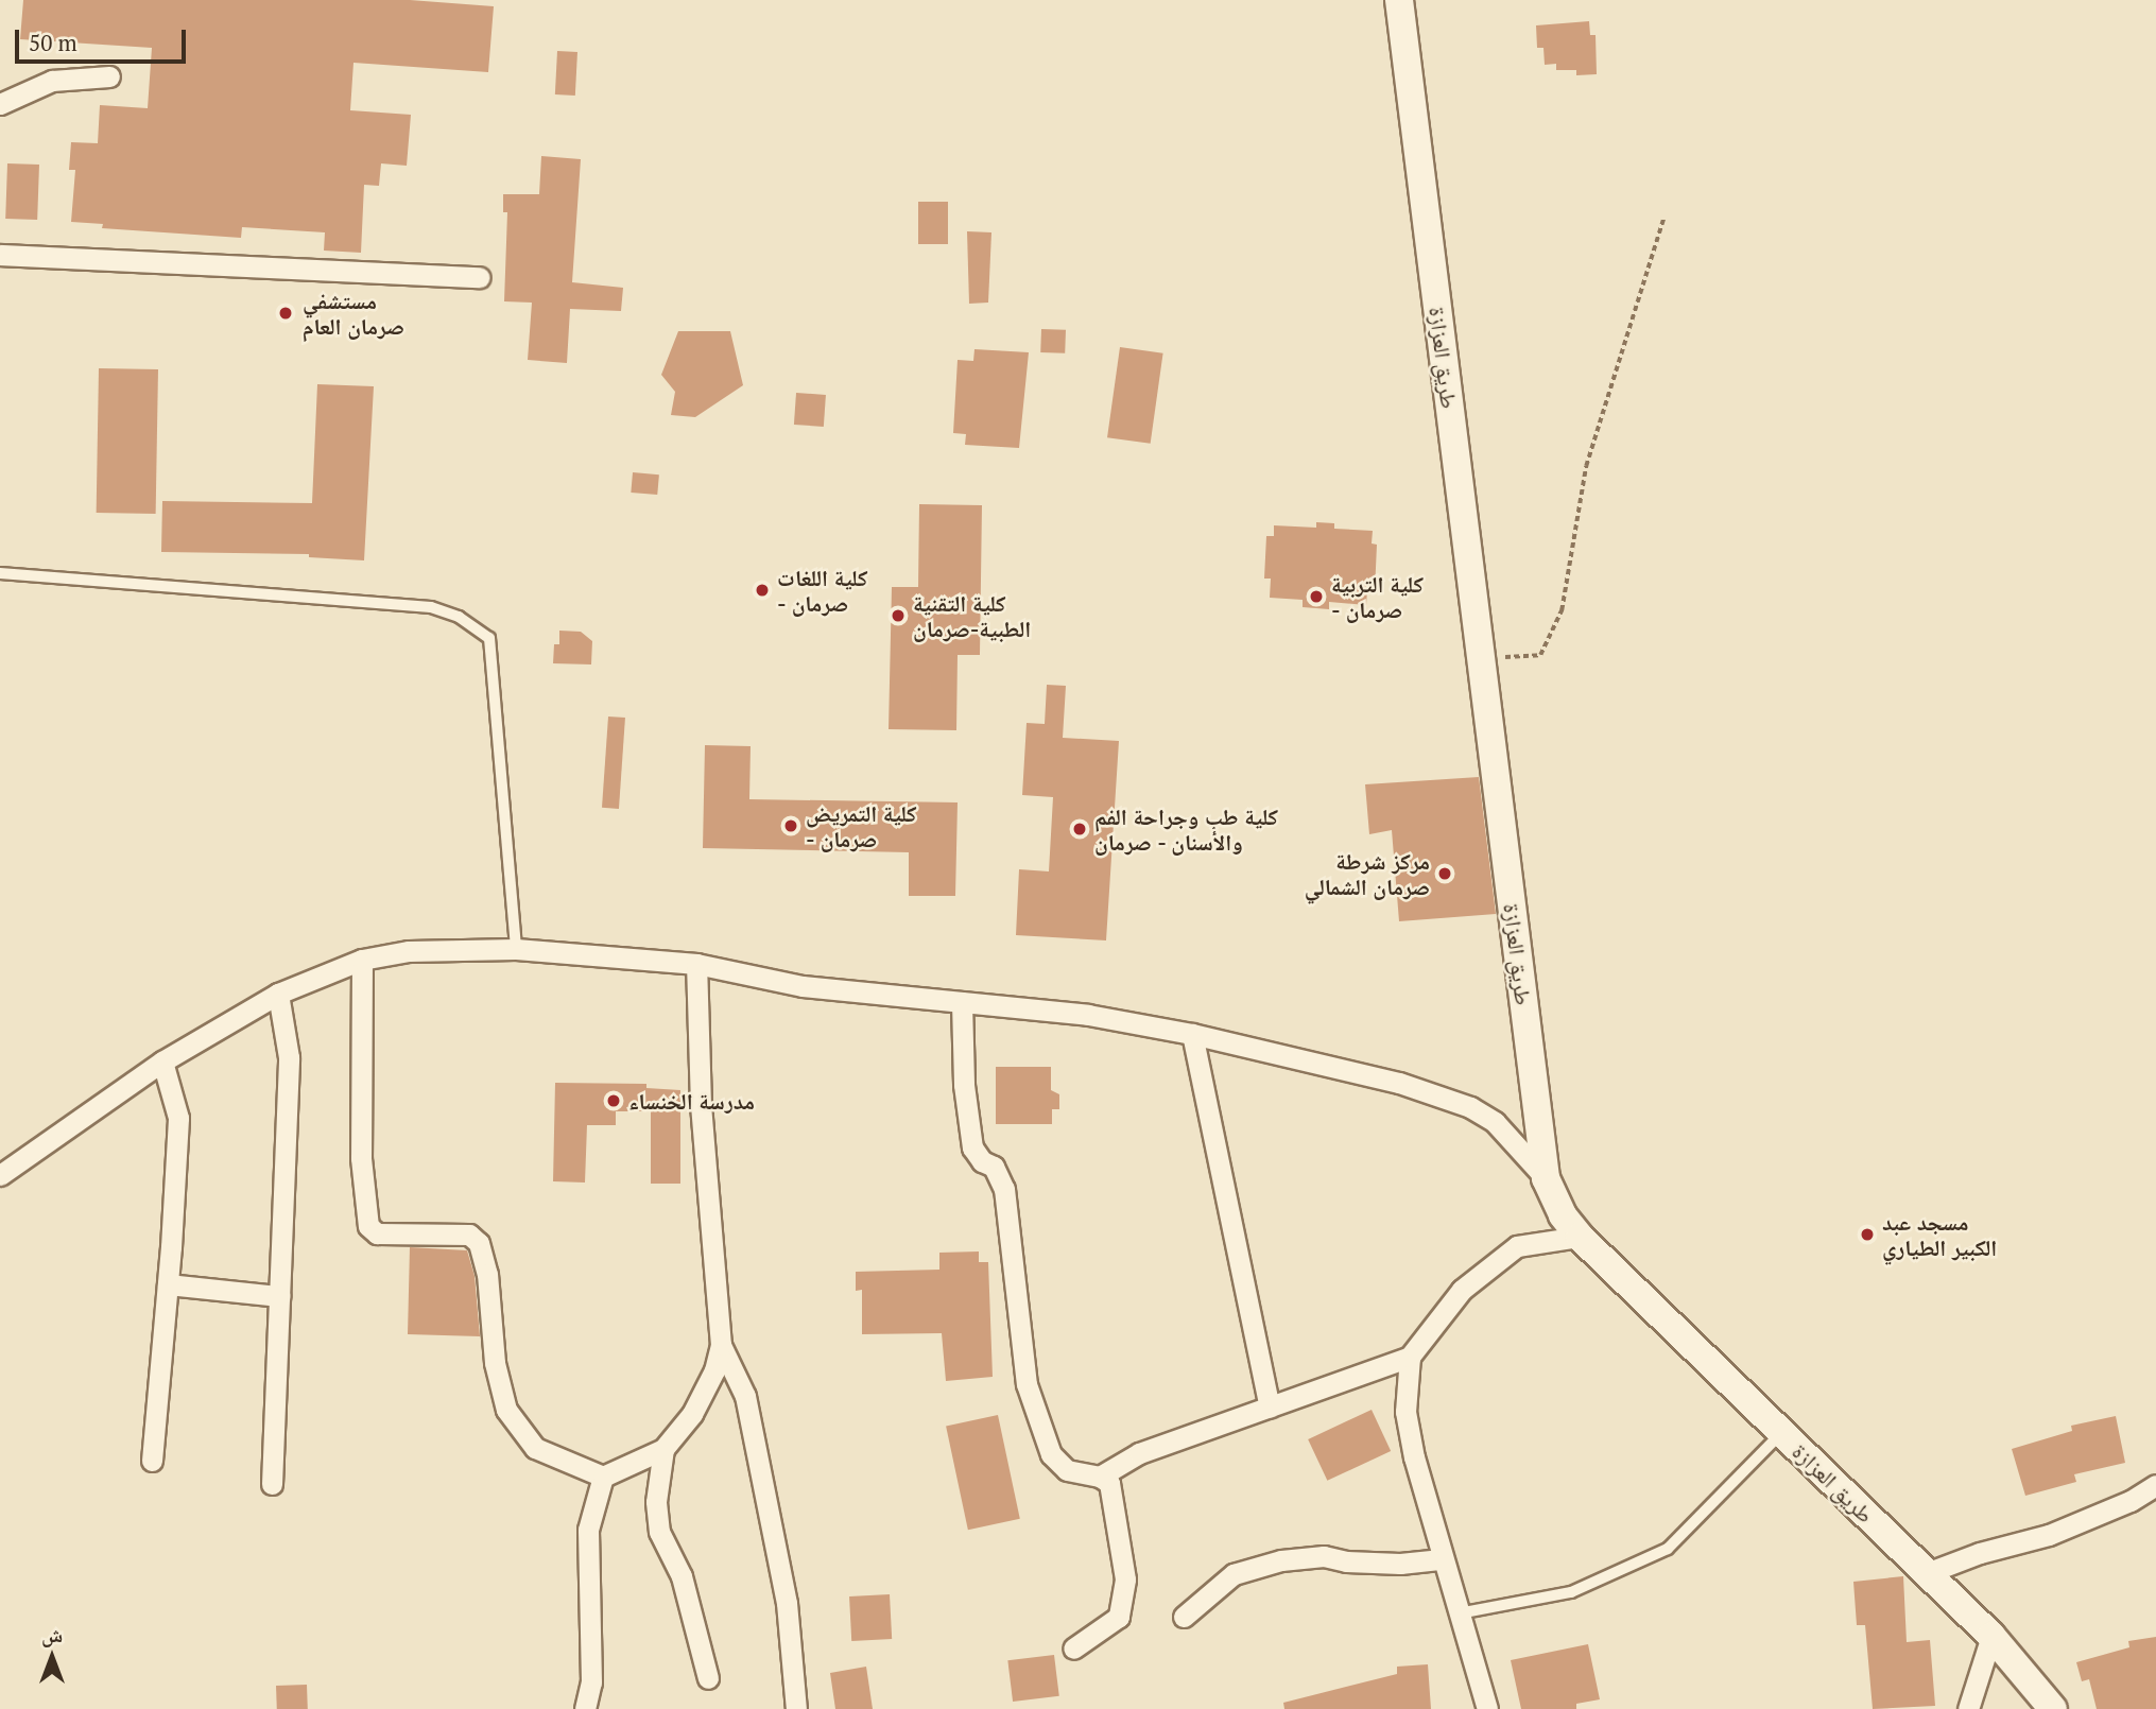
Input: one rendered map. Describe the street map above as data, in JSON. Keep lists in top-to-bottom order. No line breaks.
{"streets":{"street":["طريق العزازة"]},"places":["مستشفي صرمان العام","كلية اللغات - صرمان","كلية التربية - صرمان","كلية التقنية الطبية-صرمان","كلية التمريض - صرمان","كلية طب وجراحة الفم والأسنان - صرمان","مركز شرطة صرمان الشمالي","مدرسة الخنساء","مسجد عبد الكبير الطياري"],"scale_bar":"50 m","north":"top"}
